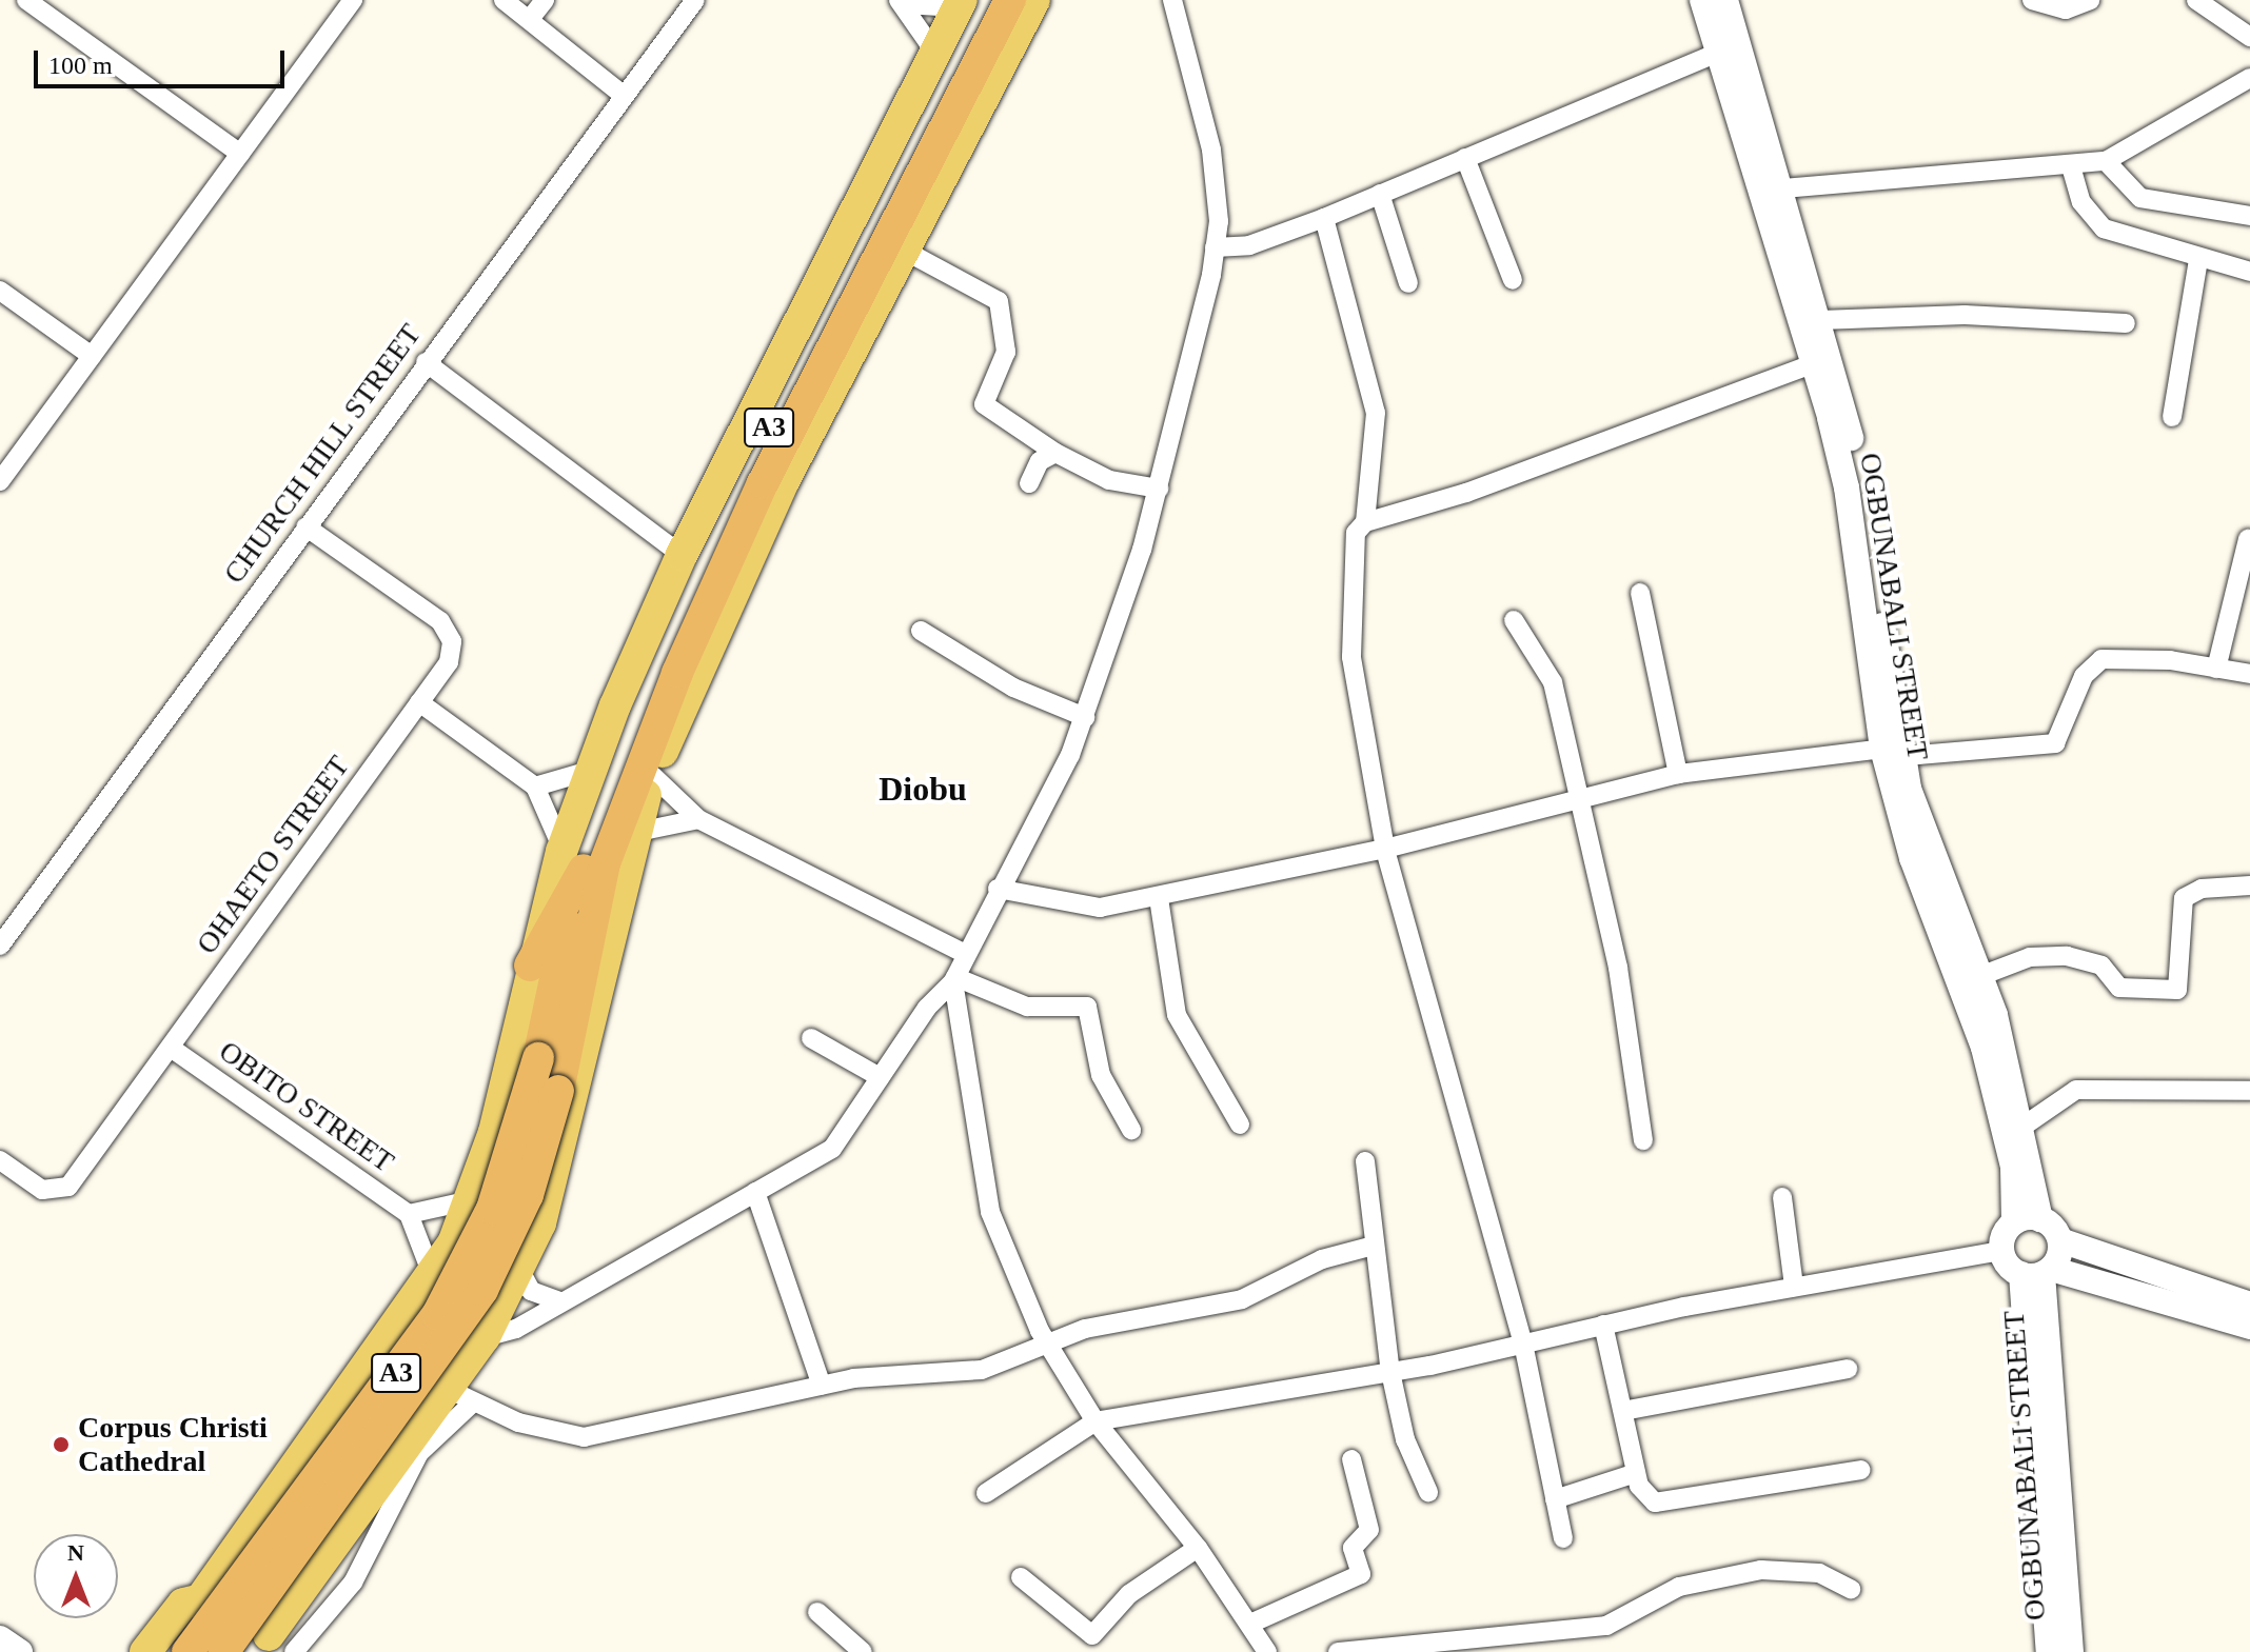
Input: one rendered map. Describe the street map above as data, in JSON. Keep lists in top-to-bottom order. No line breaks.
{"streets":{"highway":["A3"],"street":["CHURCH HILL STREET","OGBUNABALI STREET","OHAETO STREET","OBITO STREET"]},"crossings":[["CHURCH HILL STREET","OHAETO STREET"],["OHAETO STREET","OBITO STREET"]],"districts":["Diobu"],"places":["Corpus Christi Cathedral"],"scale_bar":"100 m","north":"top"}
